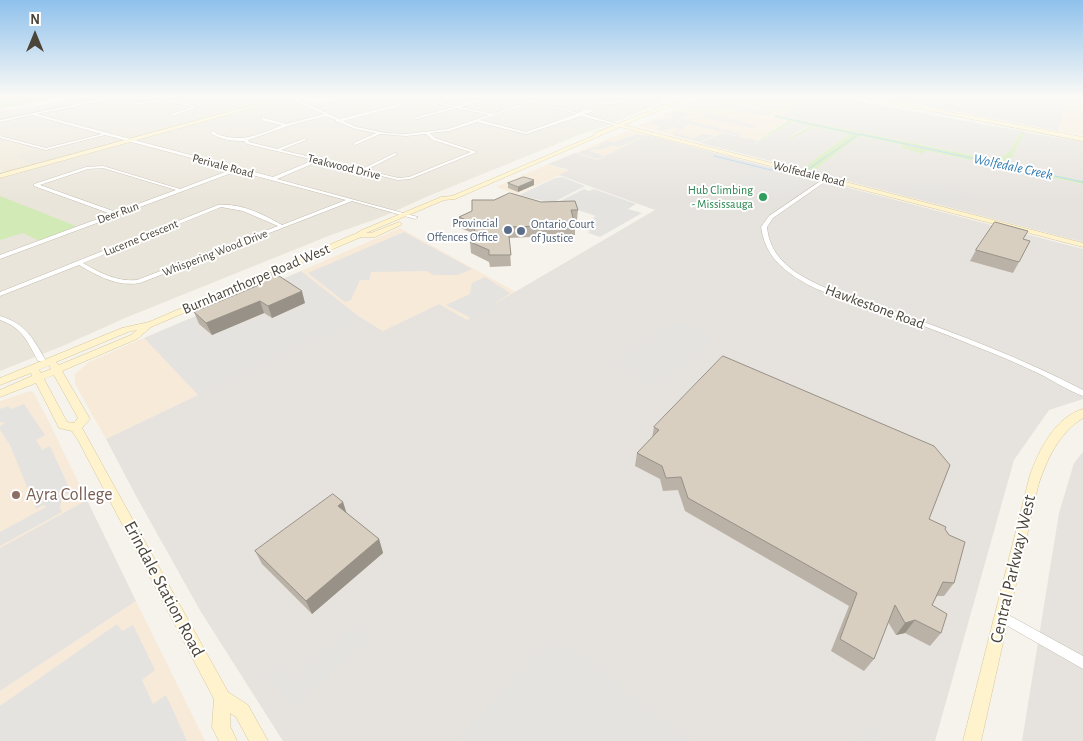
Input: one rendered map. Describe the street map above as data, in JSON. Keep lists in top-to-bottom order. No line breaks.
{"streets":{"street":["Perivale Road","Teakwood Drive","Wolfedale Road","Deer Run","Lucerne Crescent","Whispering Wood Drive","Burnhamthorpe Road West","Hawkestone Road","Central Parkway West","Erindale Station Road"]},"crossings":[["Perivale Road","Deer Run"],["Perivale Road","Whispering Wood Drive"],["Perivale Road","Burnhamthorpe Road West"],["Wolfedale Road","Hawkestone Road"],["Lucerne Crescent","Whispering Wood Drive"],["Burnhamthorpe Road West","Erindale Station Road"]],"water":["Wolfedale Creek"],"places":["Hub Climbing - Mississauga","Provincial Offences Office","Ontario Court of Justice","Ayra College"],"north":"top"}
